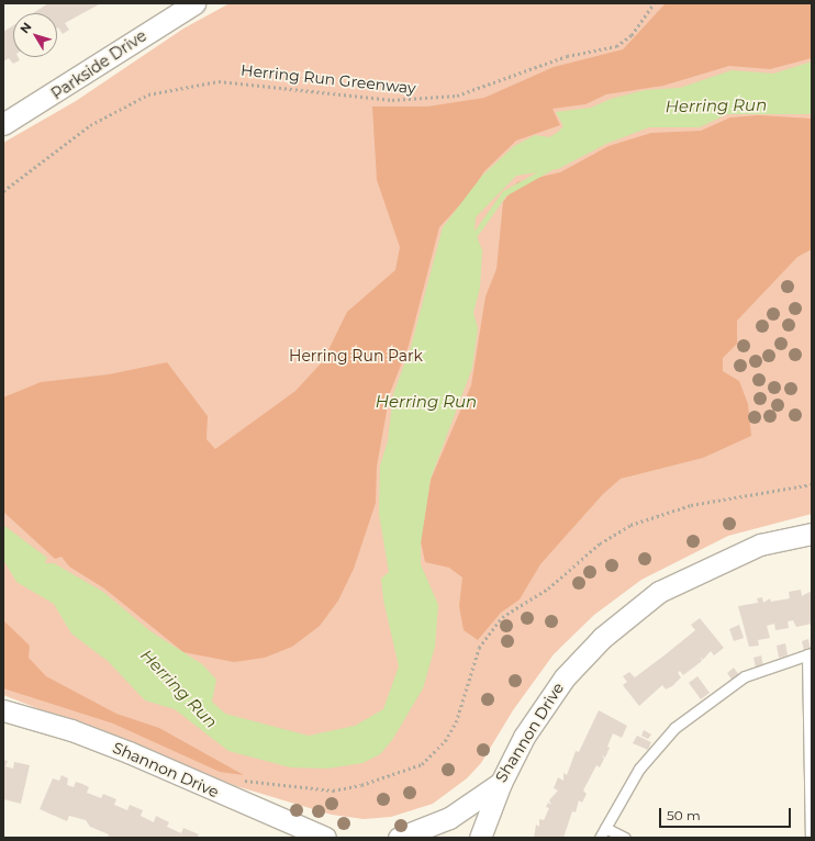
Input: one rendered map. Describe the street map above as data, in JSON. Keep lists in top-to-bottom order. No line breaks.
{"streets":{"street":["Parkside Drive","Shannon Drive"],"path":["Herring Run Greenway"]},"water":["Herring Run"],"parks":["Herring Run Park"],"scale_bar":"50 m","north":"top left"}
